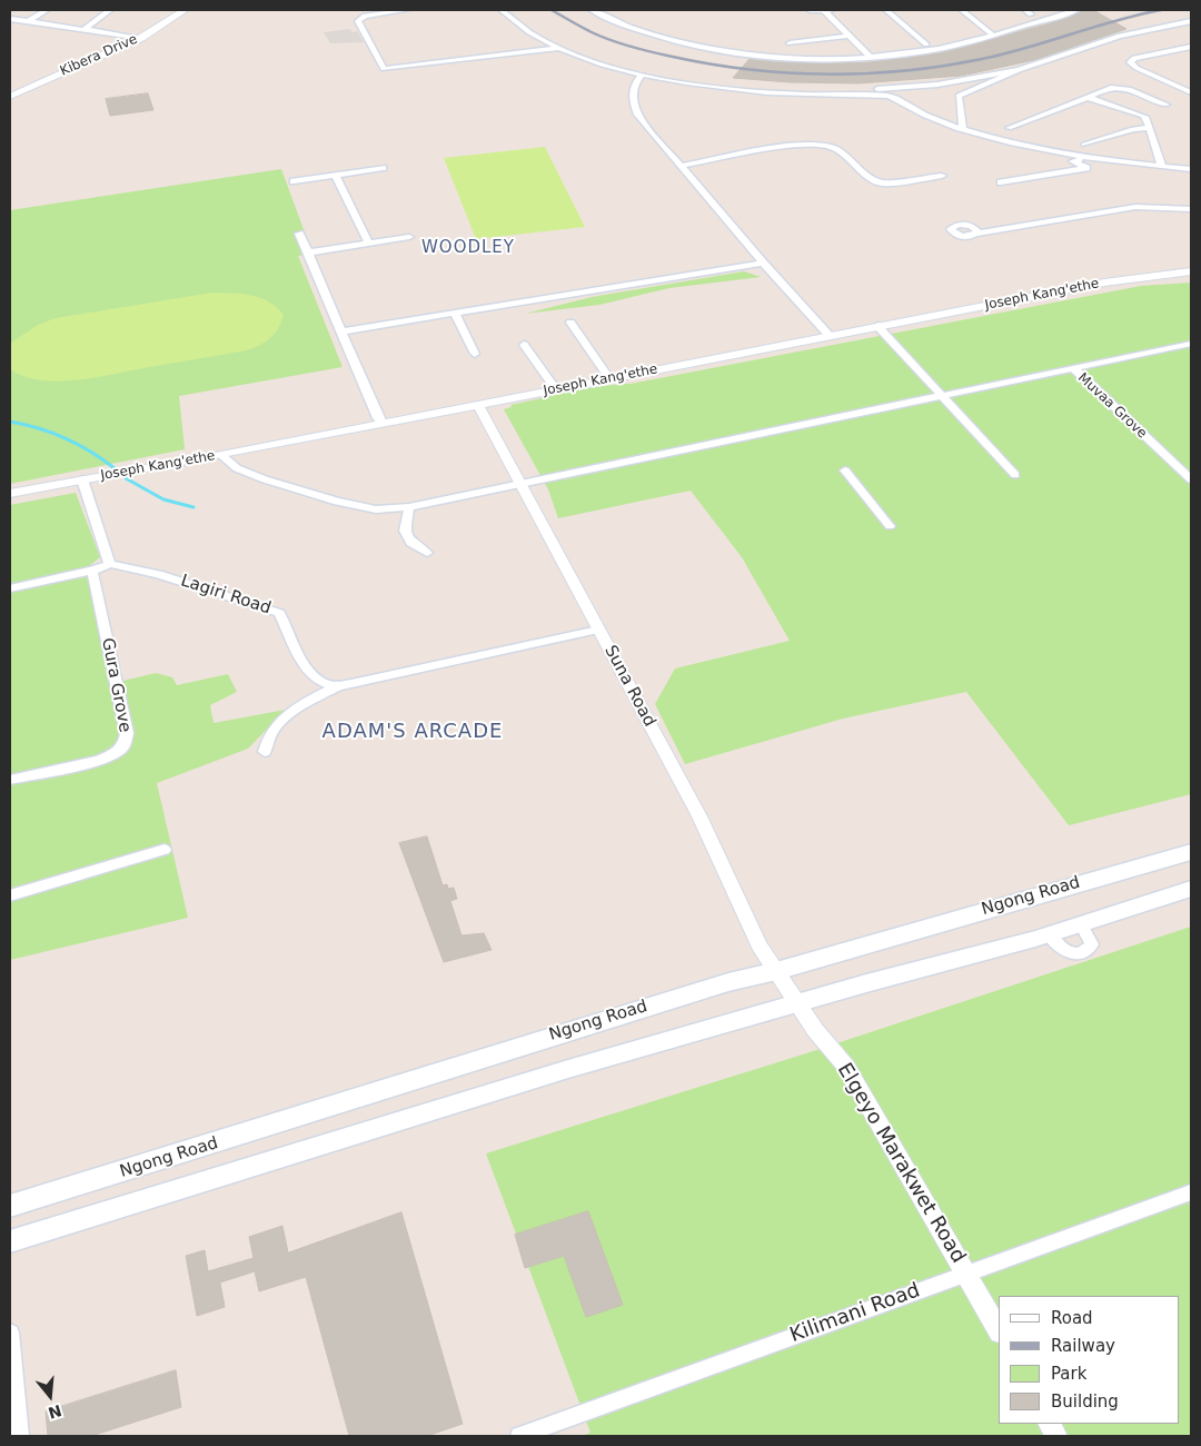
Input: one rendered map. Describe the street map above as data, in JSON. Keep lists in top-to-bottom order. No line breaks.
{"streets":{"main road":["Ngong Road"],"street":["Kibera Drive","Joseph Kang'ethe","Muvaa Grove","Lagiri Road","Gura Grove","Suna Road","Elgeyo Marakwet Road","Kilimani Road"]},"crossings":[["Joseph Kang'ethe","Suna Road"],["Suna Road","Ngong Road"],["Suna Road","Elgeyo Marakwet Road"],["Ngong Road","Elgeyo Marakwet Road"],["Elgeyo Marakwet Road","Kilimani Road"]],"districts":["WOODLEY","ADAM'S ARCADE"],"legend":["Road","Railway","Park","Building"],"north":"bottom"}
